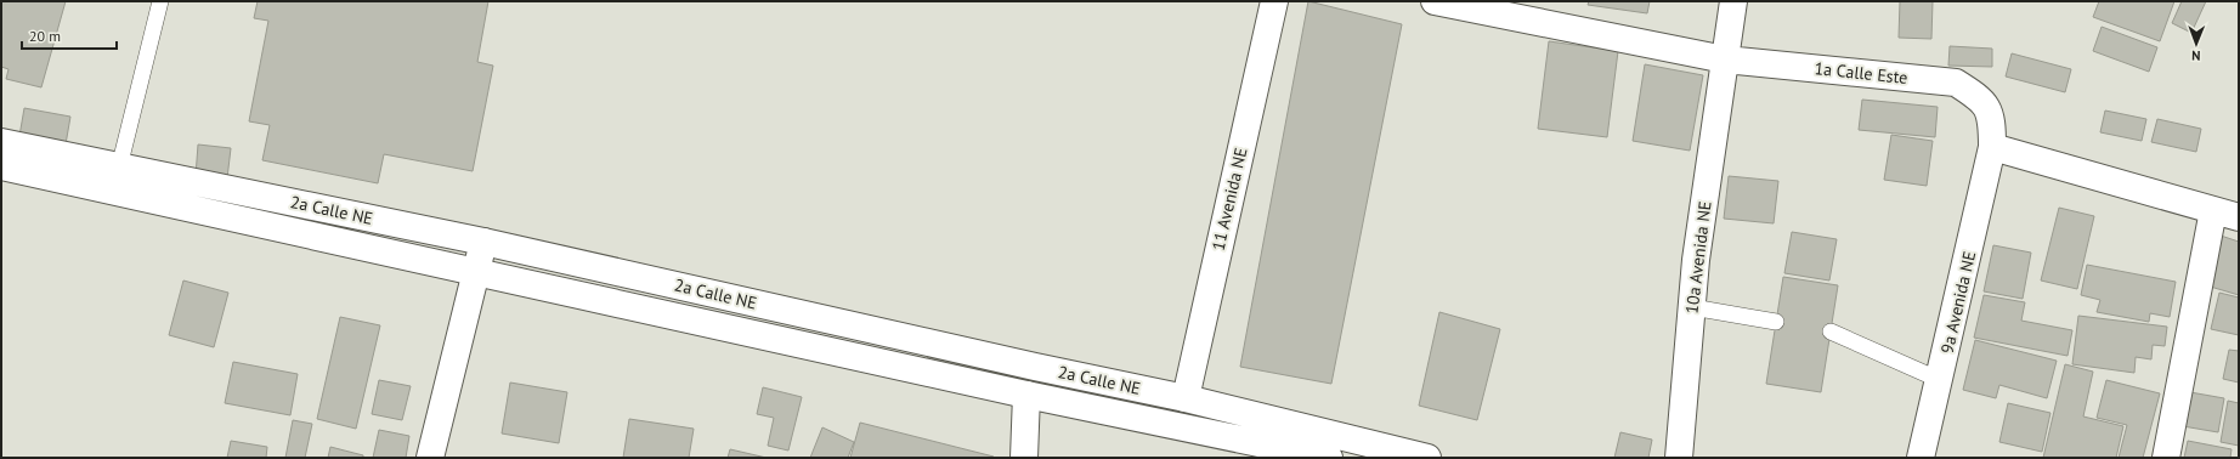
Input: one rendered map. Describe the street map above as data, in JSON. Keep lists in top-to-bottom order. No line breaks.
{"streets":{"main road":["1a Calle Este","11 Avenida NE","2a Calle NE","10a Avenida NE","9a Avenida NE"]},"crossings":[["1a Calle Este","10a Avenida NE"],["1a Calle Este","9a Avenida NE"],["11 Avenida NE","2a Calle NE"]],"scale_bar":"20 m","north":"bottom"}
